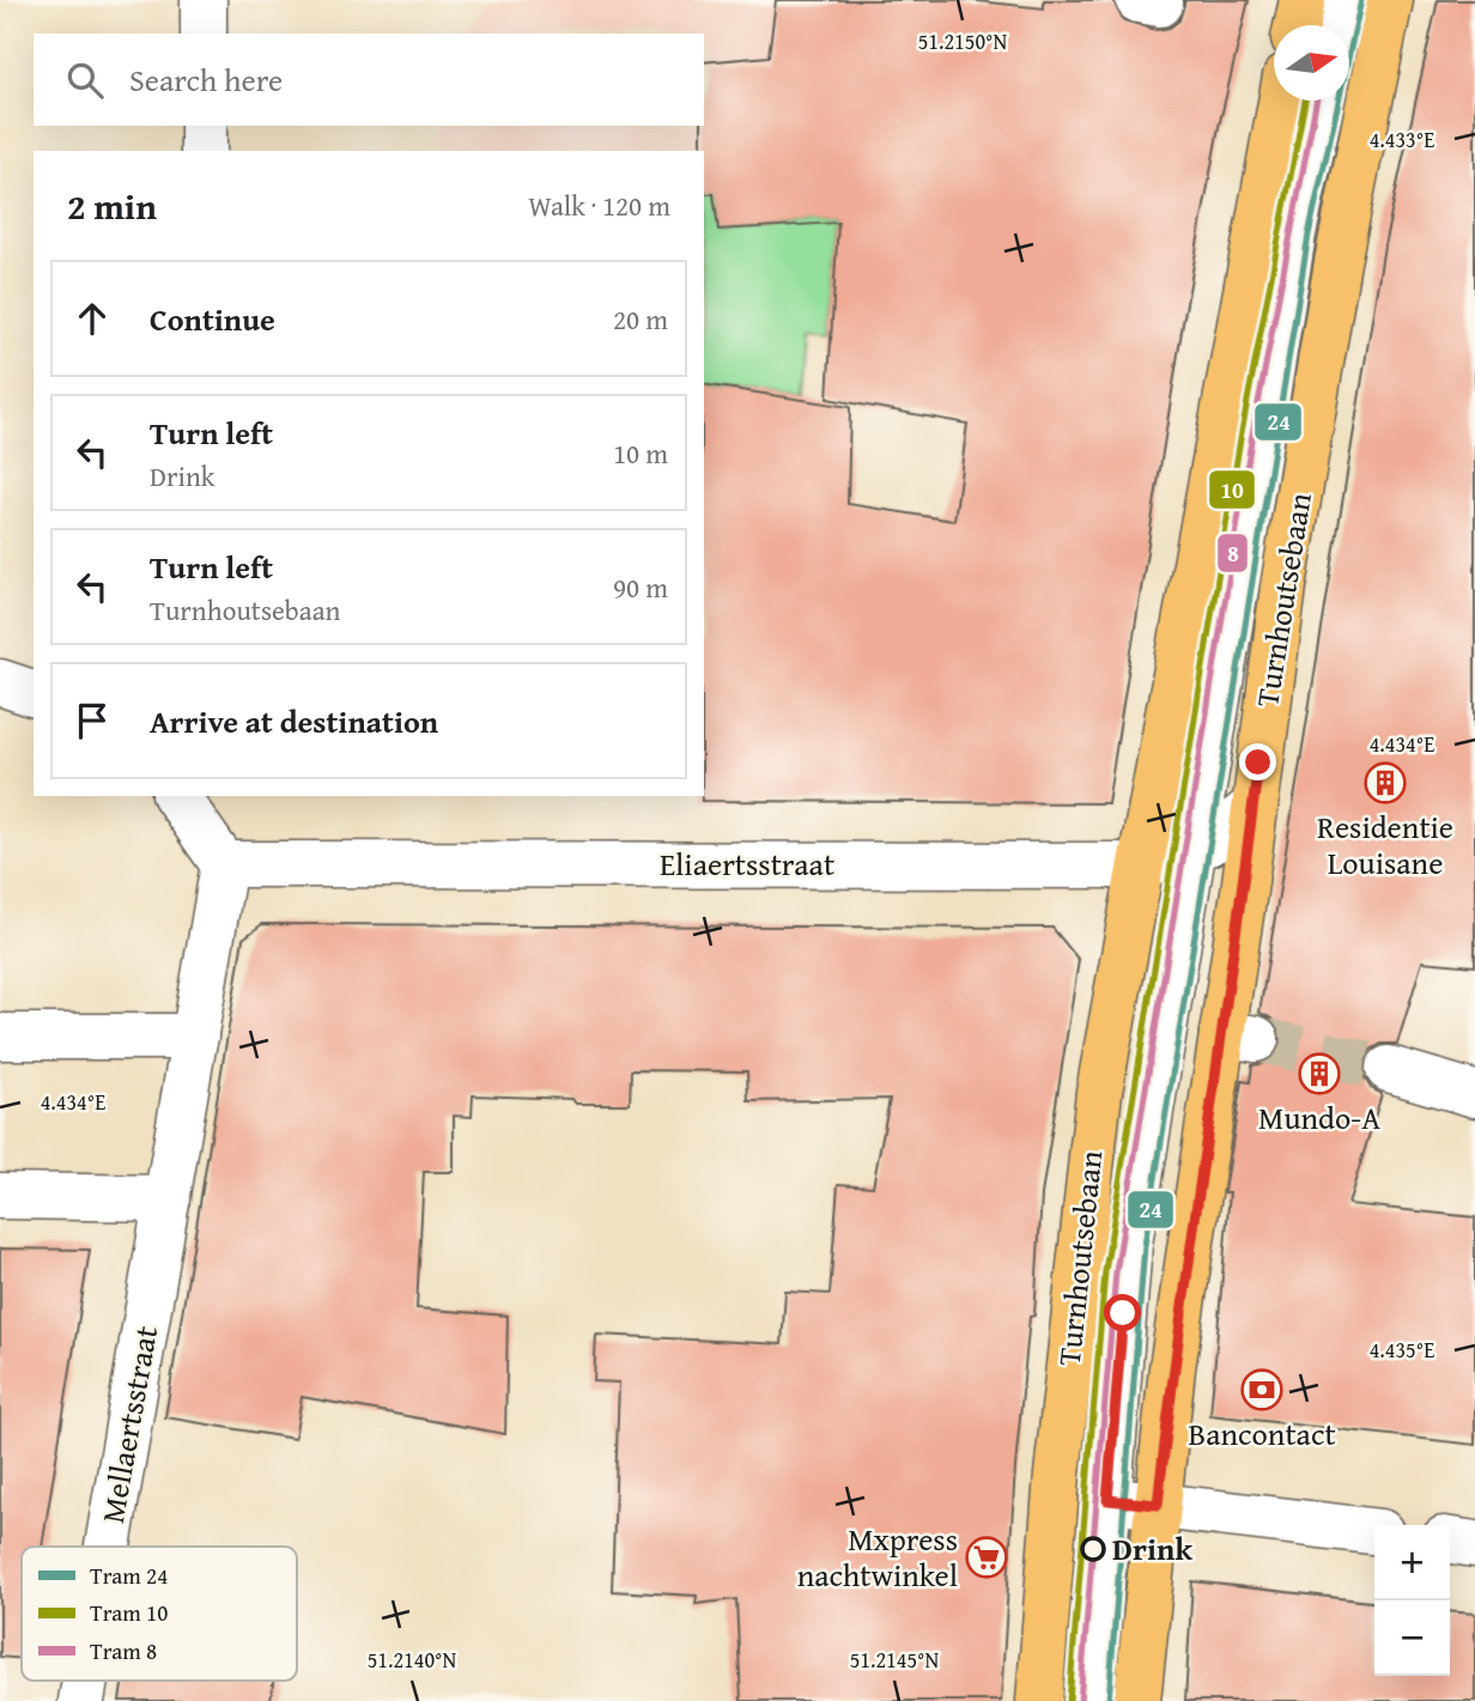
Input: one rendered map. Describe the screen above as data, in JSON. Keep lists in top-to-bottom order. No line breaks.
{"streets":{"main road":["Turnhoutsebaan"],"street":["Eliaertsstraat","Mellaertsstraat"]},"crossings":[["Turnhoutsebaan","Eliaertsstraat"],["Eliaertsstraat","Mellaertsstraat"]],"places":{"building":["Residentie Louisane","Mundo-A"],"bank":["Bancontact"],"other":["Drink"],"supermarket":["Mxpress nachtwinkel"]},"lines":["tram line 24","tram line 10","tram line 8"],"legend":["Tram 24","Tram 10","Tram 8"],"north":"right","page":{"search":"Search here","heading":["2 min","Walk · 120 m"],"list":[["Continue","20 m"],["Turn left","Drink","10 m"],["Turn left","Turnhoutsebaan","90 m"],"Arrive at destination"],"map_buttons":["+","−"]},"coordinates":["51.2150°N","4.433°E","4.434°E","4.435°E","51.2140°N","51.2145°N"]}
